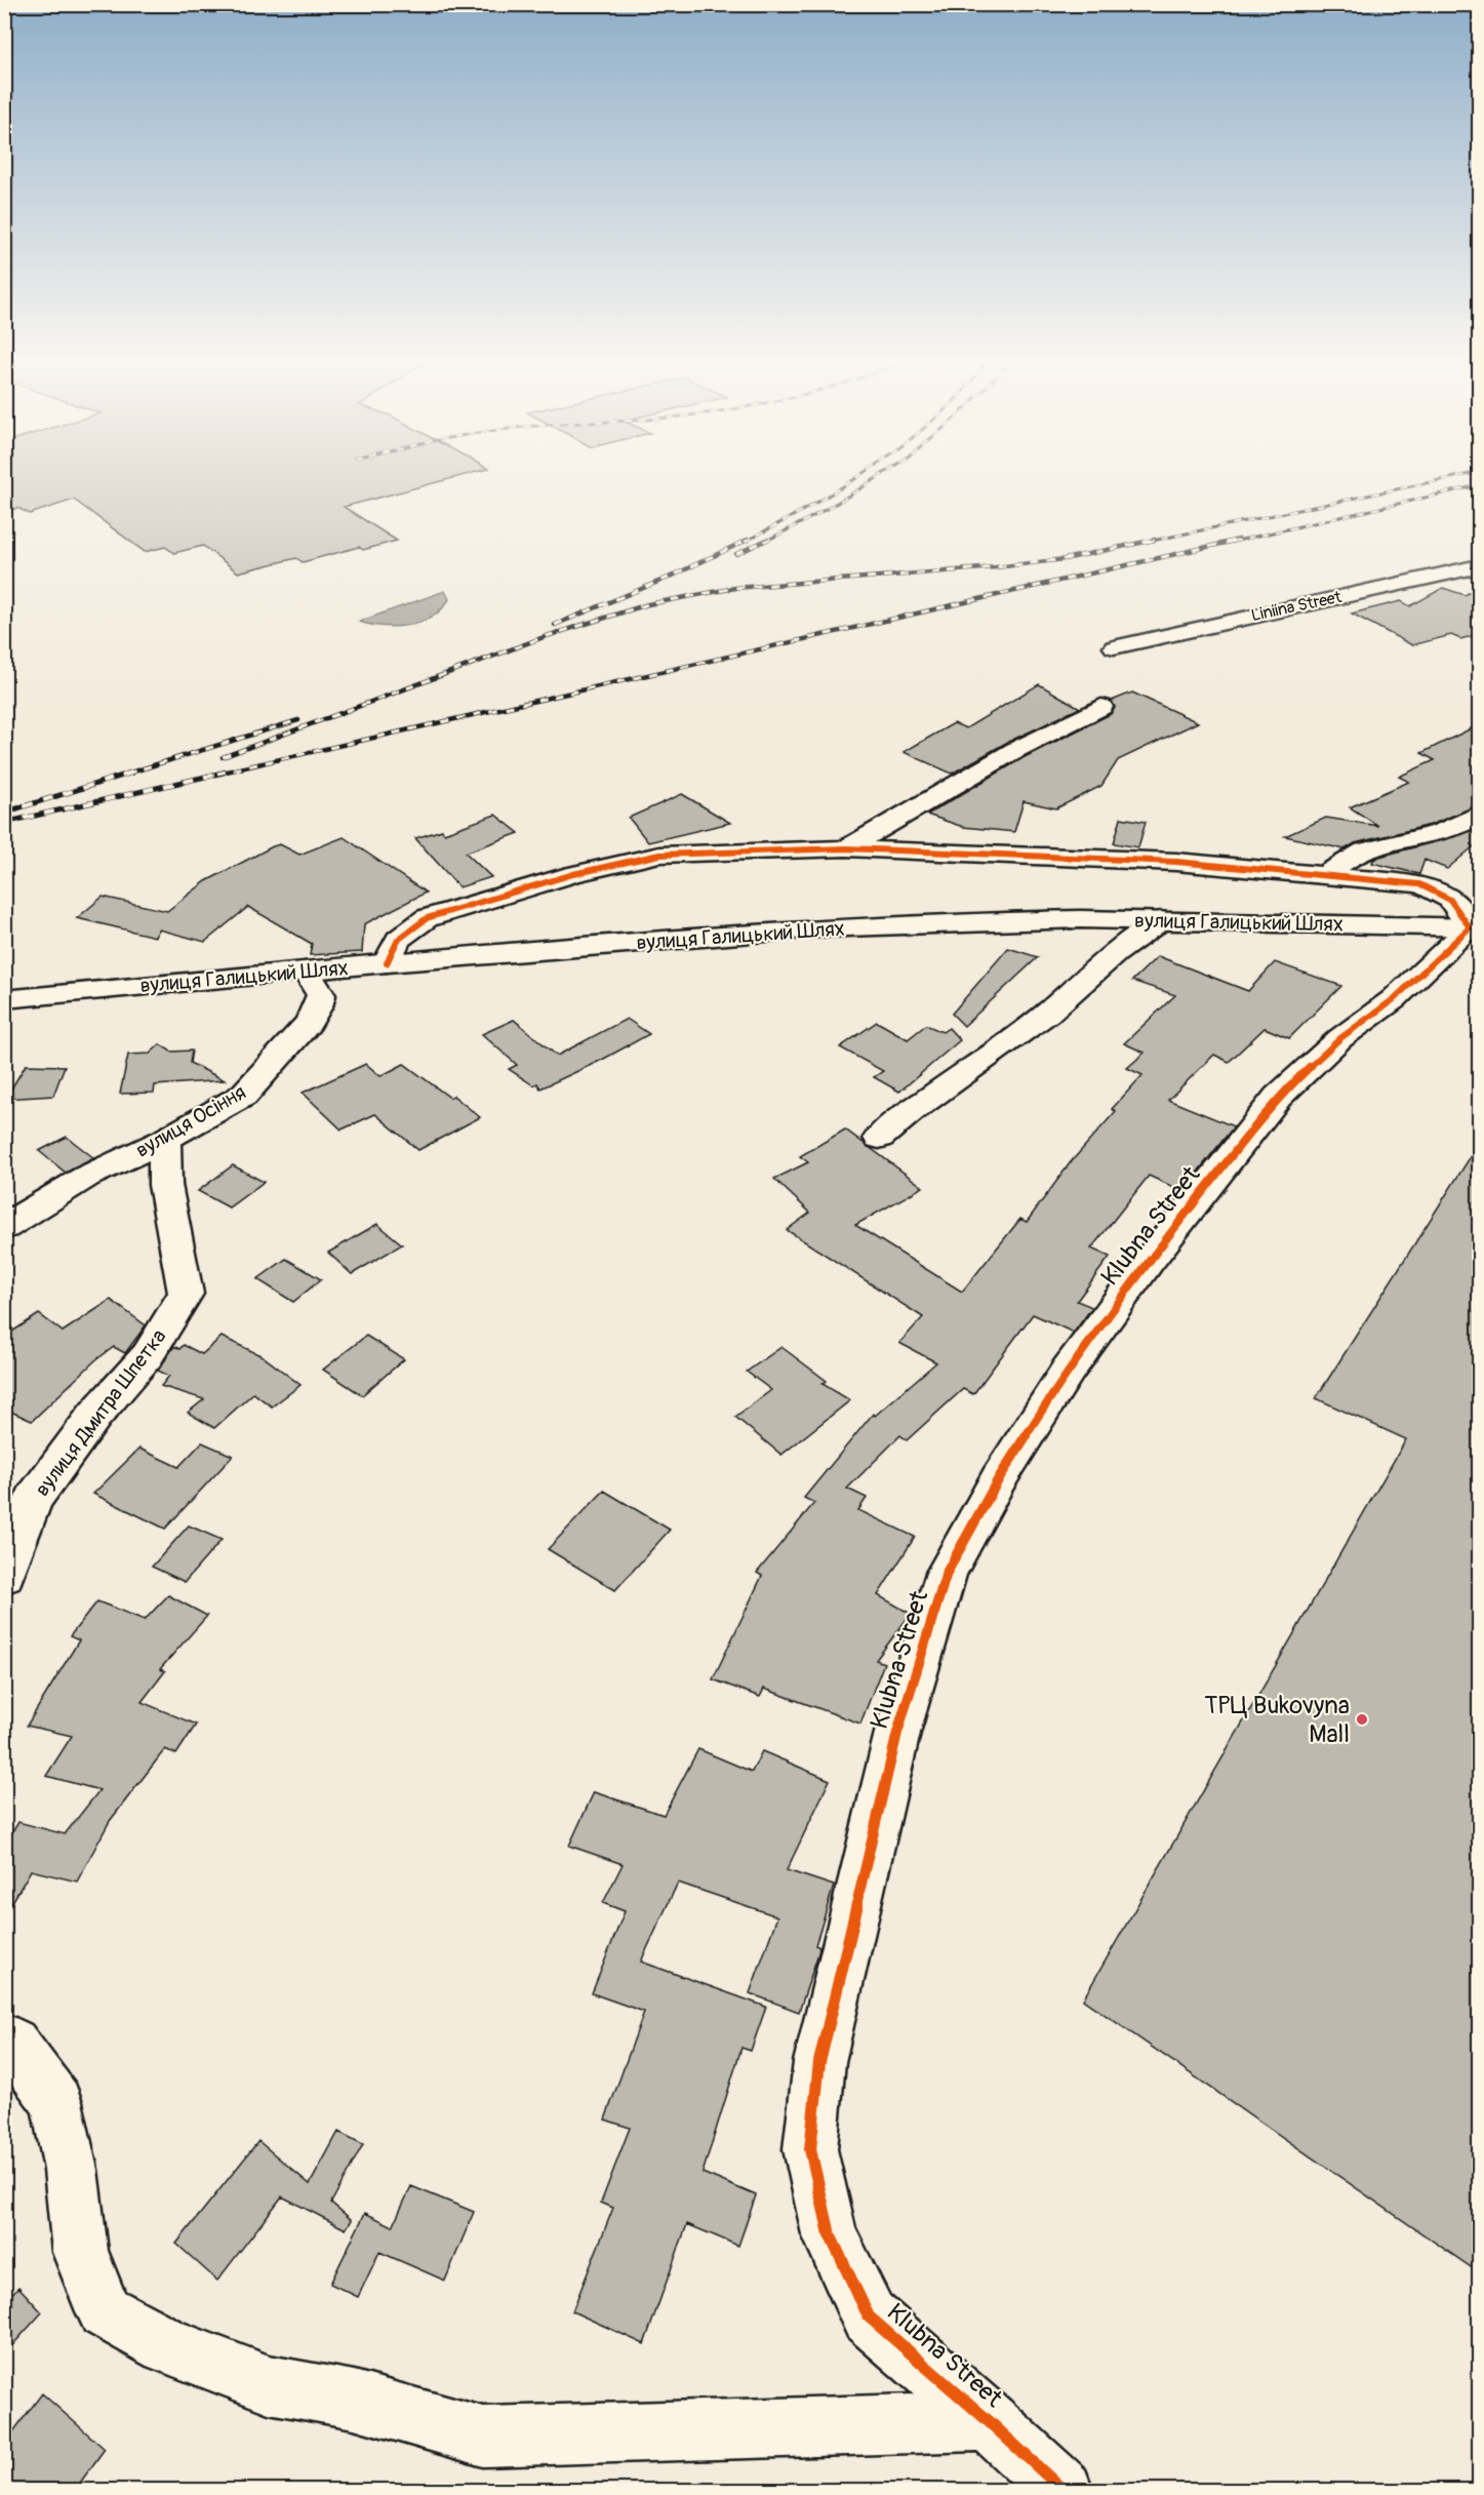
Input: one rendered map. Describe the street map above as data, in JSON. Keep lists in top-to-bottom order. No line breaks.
{"streets":{"main road":["Liniina Street","вулиця Галицький Шлях","вулиця Осіння","Klubna Street","вулиця Дмитра Шпетка"]},"crossings":[["вулиця Галицький Шлях","вулиця Осіння"],["вулиця Галицький Шлях","Klubna Street"],["вулиця Осіння","вулиця Дмитра Шпетка"]],"places":["ТРЦ Bukovyna Mall"]}
